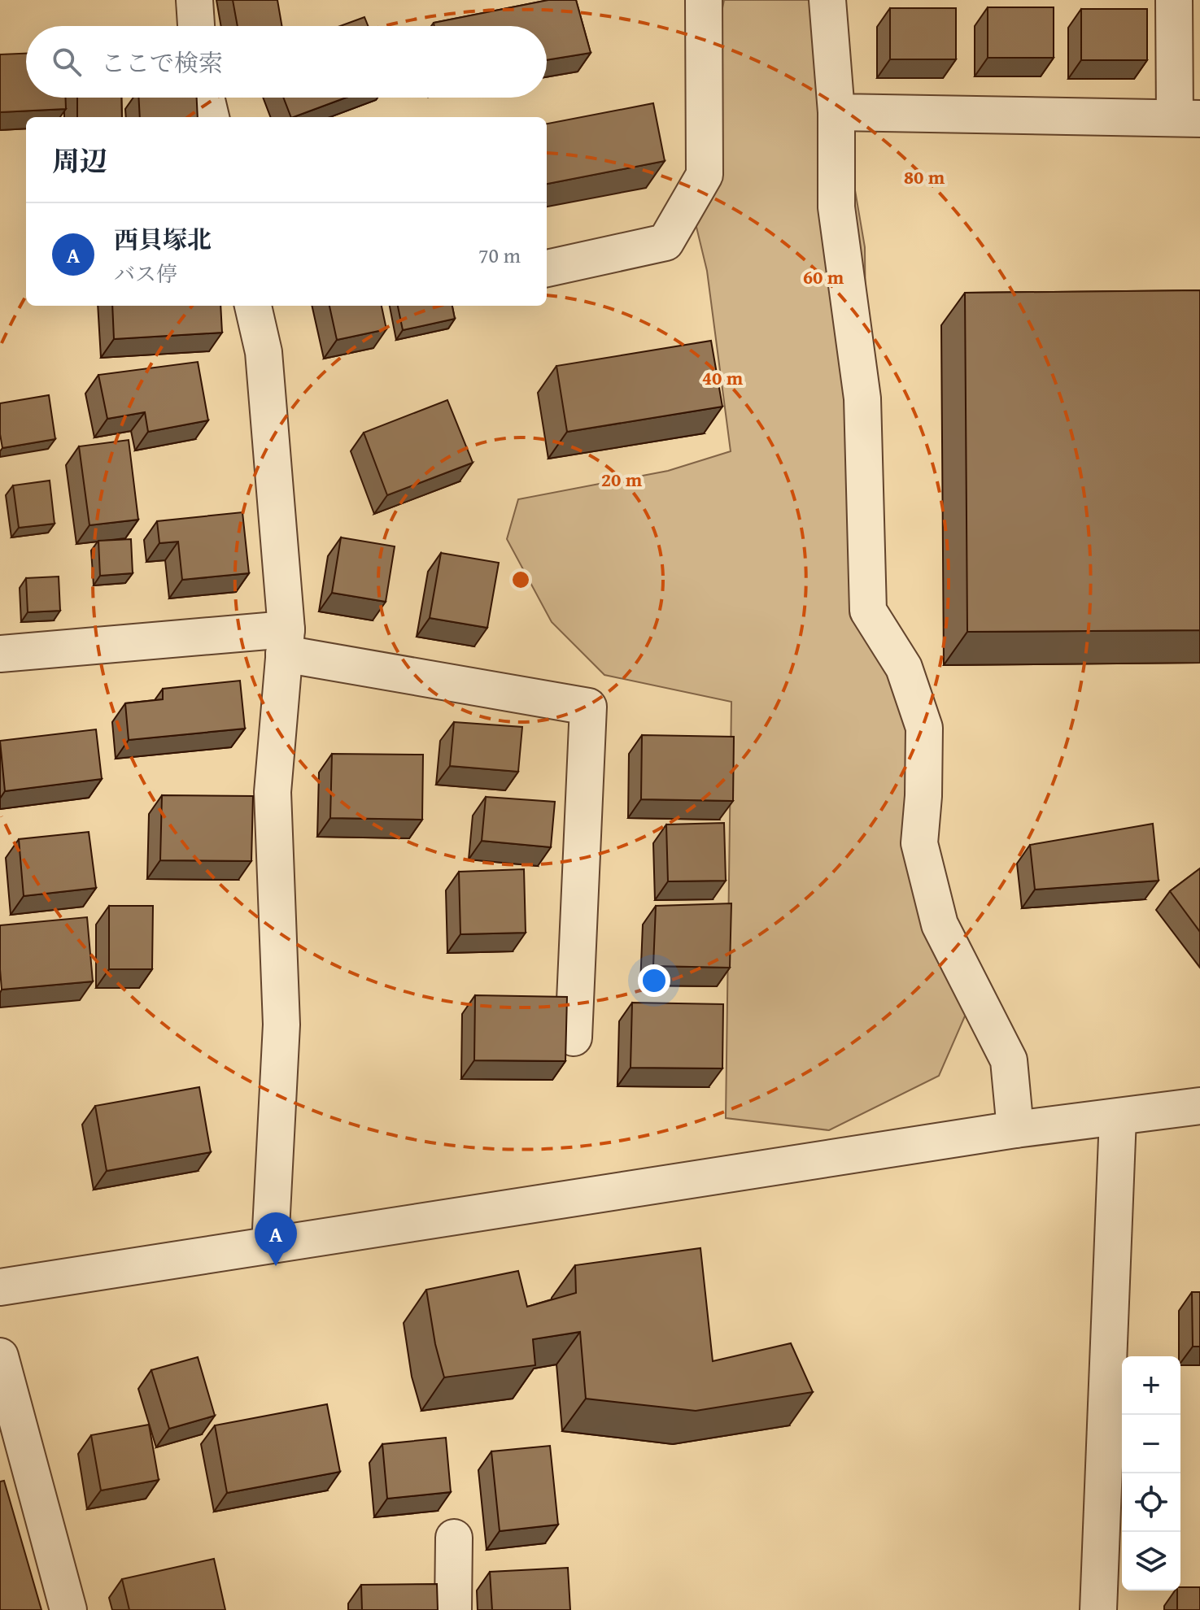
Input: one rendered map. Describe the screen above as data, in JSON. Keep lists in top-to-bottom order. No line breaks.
{"page":{"search":"ここで検索","heading":"周辺","list":[{"mark":"A","name":"西貝塚北","note":"バス停","value":"70 m"}],"pins":"A","map_buttons":["+","−"]},"rings":["80 m","60 m","40 m","20 m"]}
